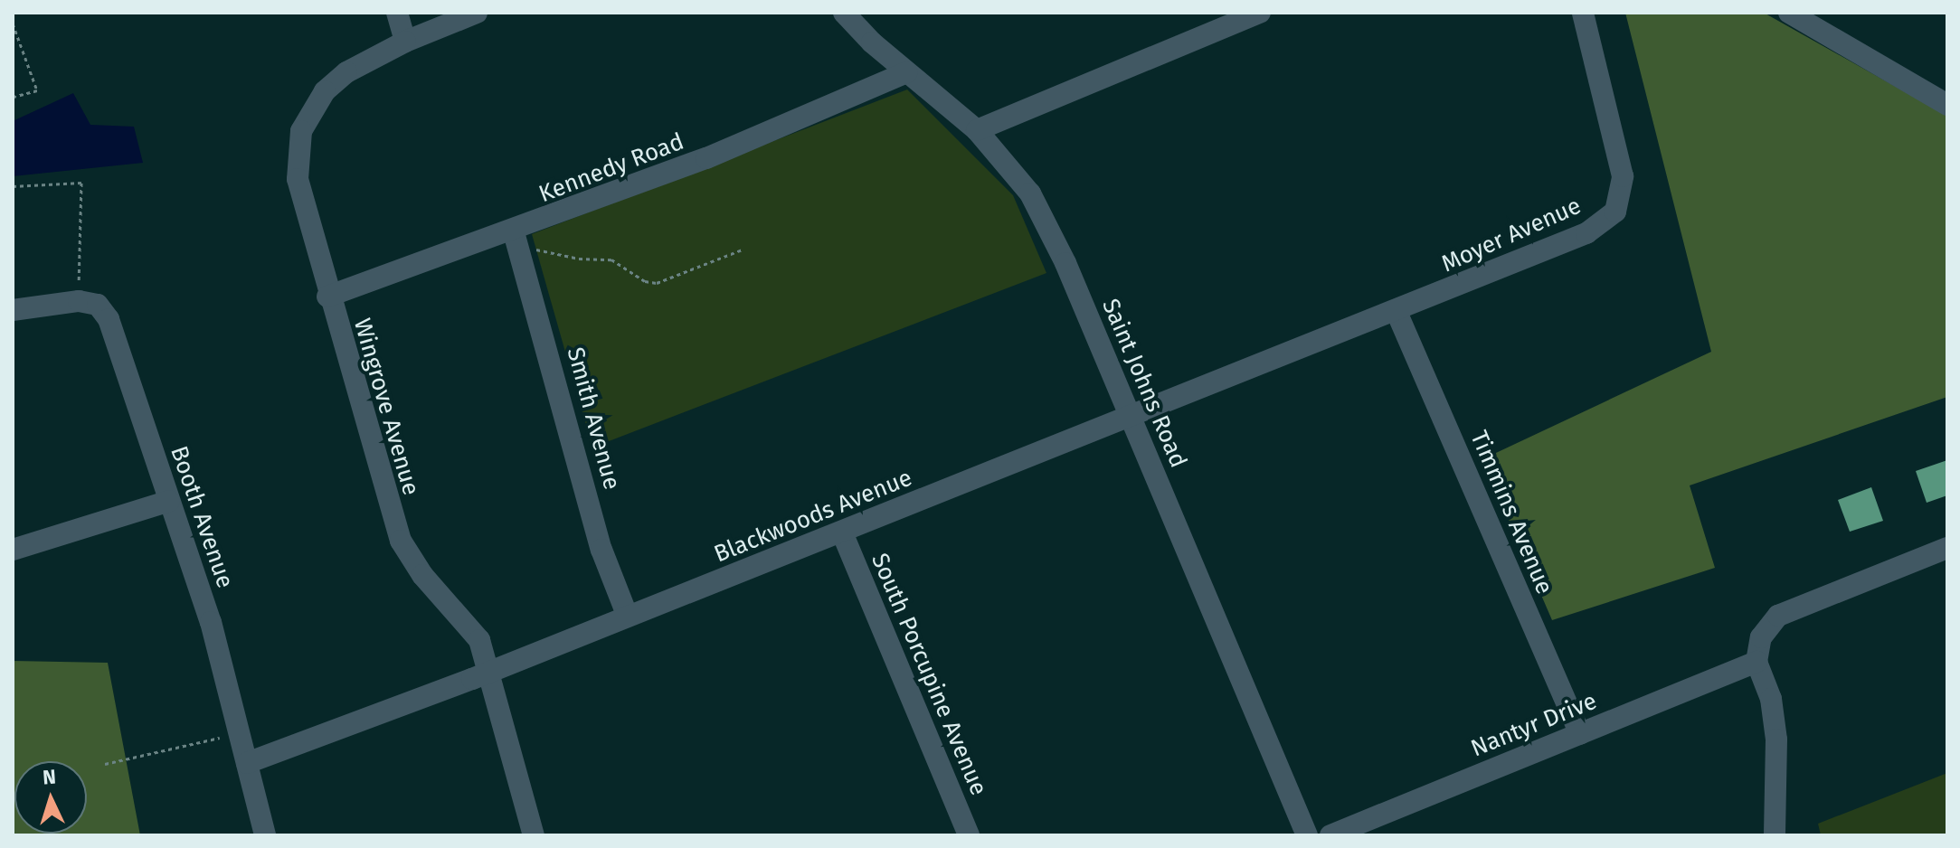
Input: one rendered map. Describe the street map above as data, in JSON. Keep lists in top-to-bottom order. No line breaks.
{"streets":{"street":["Kennedy Road","Moyer Avenue","Saint Johns Road","Wingrove Avenue","Smith Avenue","Timmins Avenue","Blackwoods Avenue","Booth Avenue","South Porcupine Avenue","Nantyr Drive"]},"crossings":[["Kennedy Road","Saint Johns Road"],["Kennedy Road","Wingrove Avenue"],["Kennedy Road","Smith Avenue"],["Moyer Avenue","Timmins Avenue"],["Moyer Avenue","Blackwoods Avenue"],["Saint Johns Road","Blackwoods Avenue"],["Wingrove Avenue","Blackwoods Avenue"],["Smith Avenue","Blackwoods Avenue"],["Timmins Avenue","Blackwoods Avenue"],["Timmins Avenue","Nantyr Drive"],["Blackwoods Avenue","Booth Avenue"],["Blackwoods Avenue","South Porcupine Avenue"]],"north":"top"}
